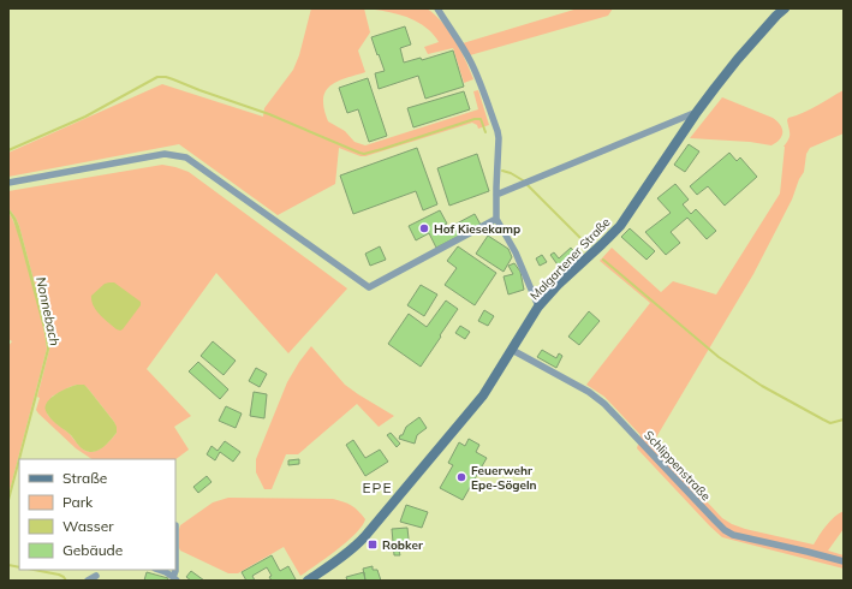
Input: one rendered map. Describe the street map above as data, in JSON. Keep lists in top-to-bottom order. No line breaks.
{"streets":{"street":["Malgartener Straße","Schlippenstraße"]},"crossings":[["Malgartener Straße","Schlippenstraße"]],"districts":["EPE"],"water":["Nonnebach"],"places":{"other":["Hof Kiesekamp","Feuerwehr Epe-Sögeln"],"transit":["Robker"]},"legend":["Straße","Park","Wasser","Gebäude"]}
